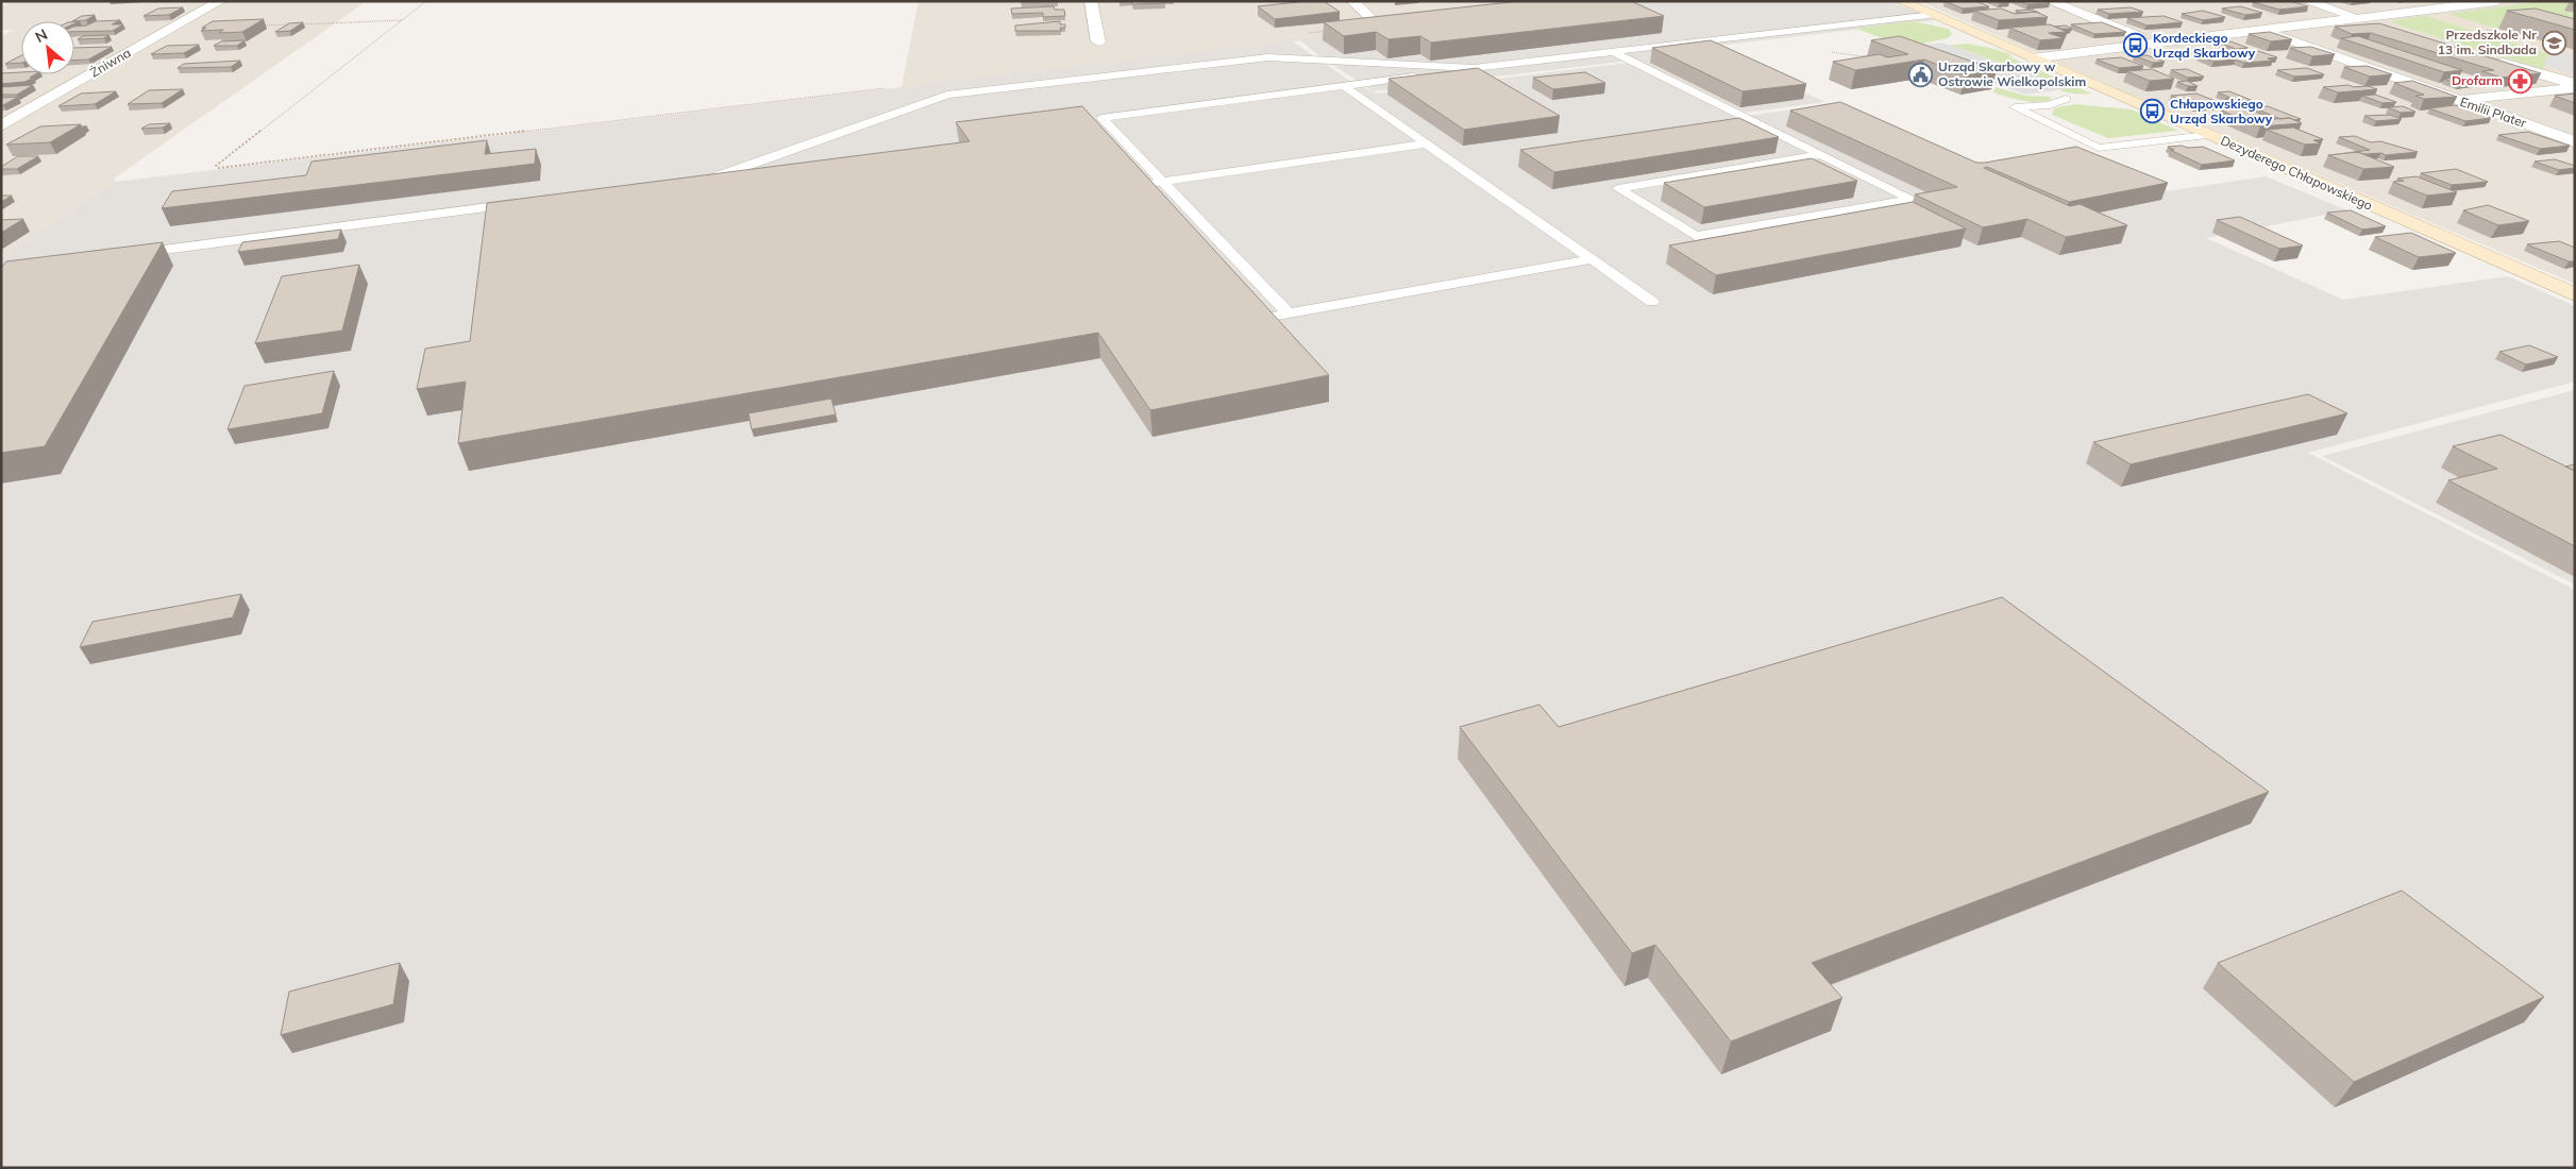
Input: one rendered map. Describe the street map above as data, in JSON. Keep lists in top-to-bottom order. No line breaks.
{"streets":{"street":["Żniwna","Emilii Plater","Dezyderego Chłapowskiego"]},"places":{"school or university":["Przedszkole Nr 13 im. Sindbada"],"bus stop":["Kordeckiego Urząd Skarbowy","Chłapowskiego Urząd Skarbowy"],"public building":["Urząd Skarbowy w Ostrowie Wielkopolskim"],"pharmacy":["Drofarm"]},"north":"top left"}
